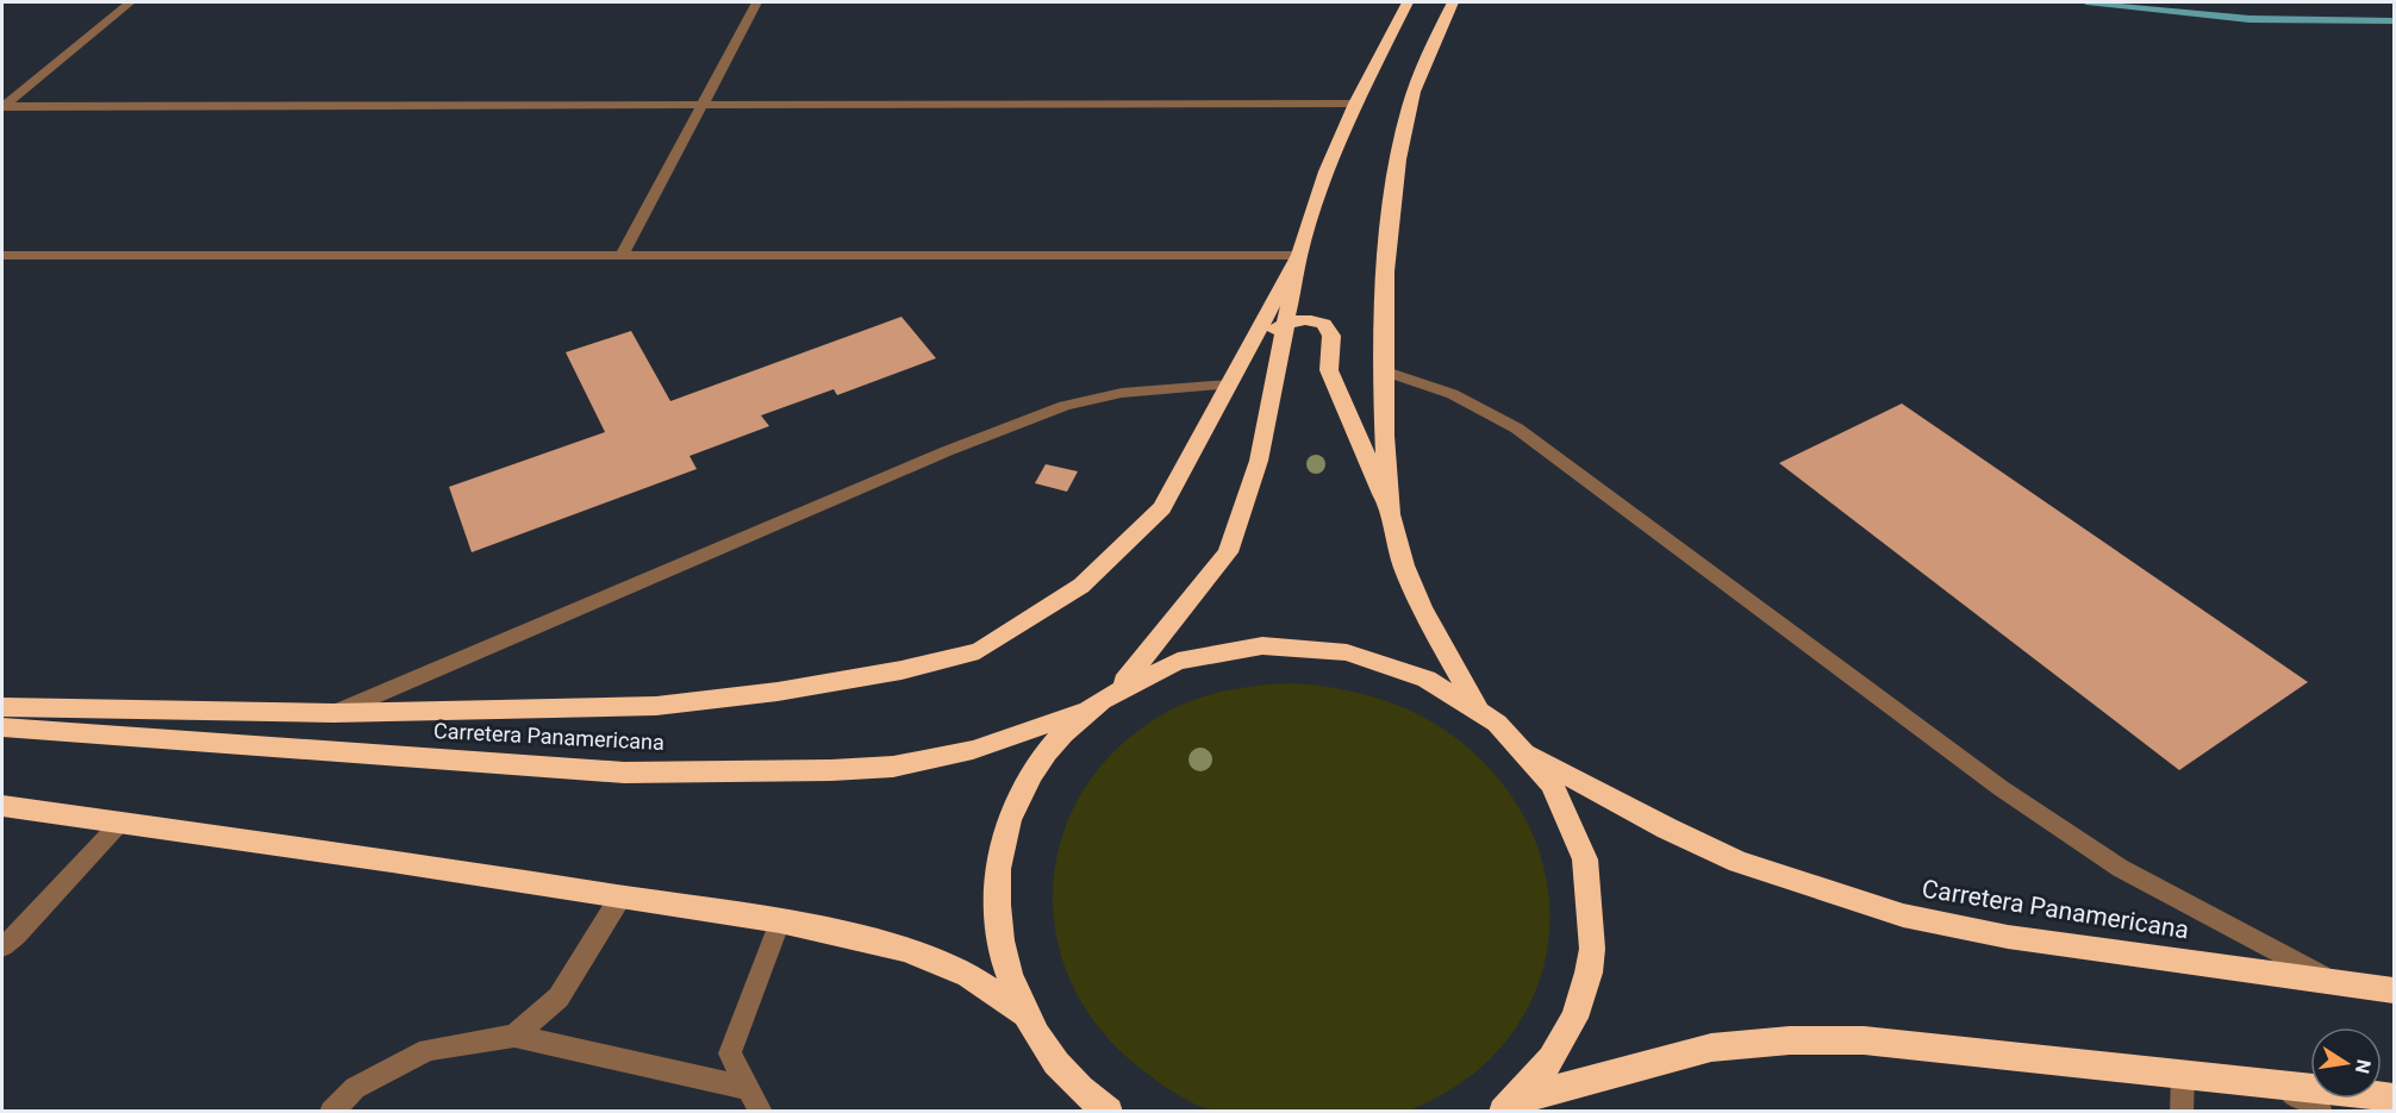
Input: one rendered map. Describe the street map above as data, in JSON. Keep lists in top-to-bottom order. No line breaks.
{"streets":{"highway":["Carretera Panamericana"]},"north":"right"}
